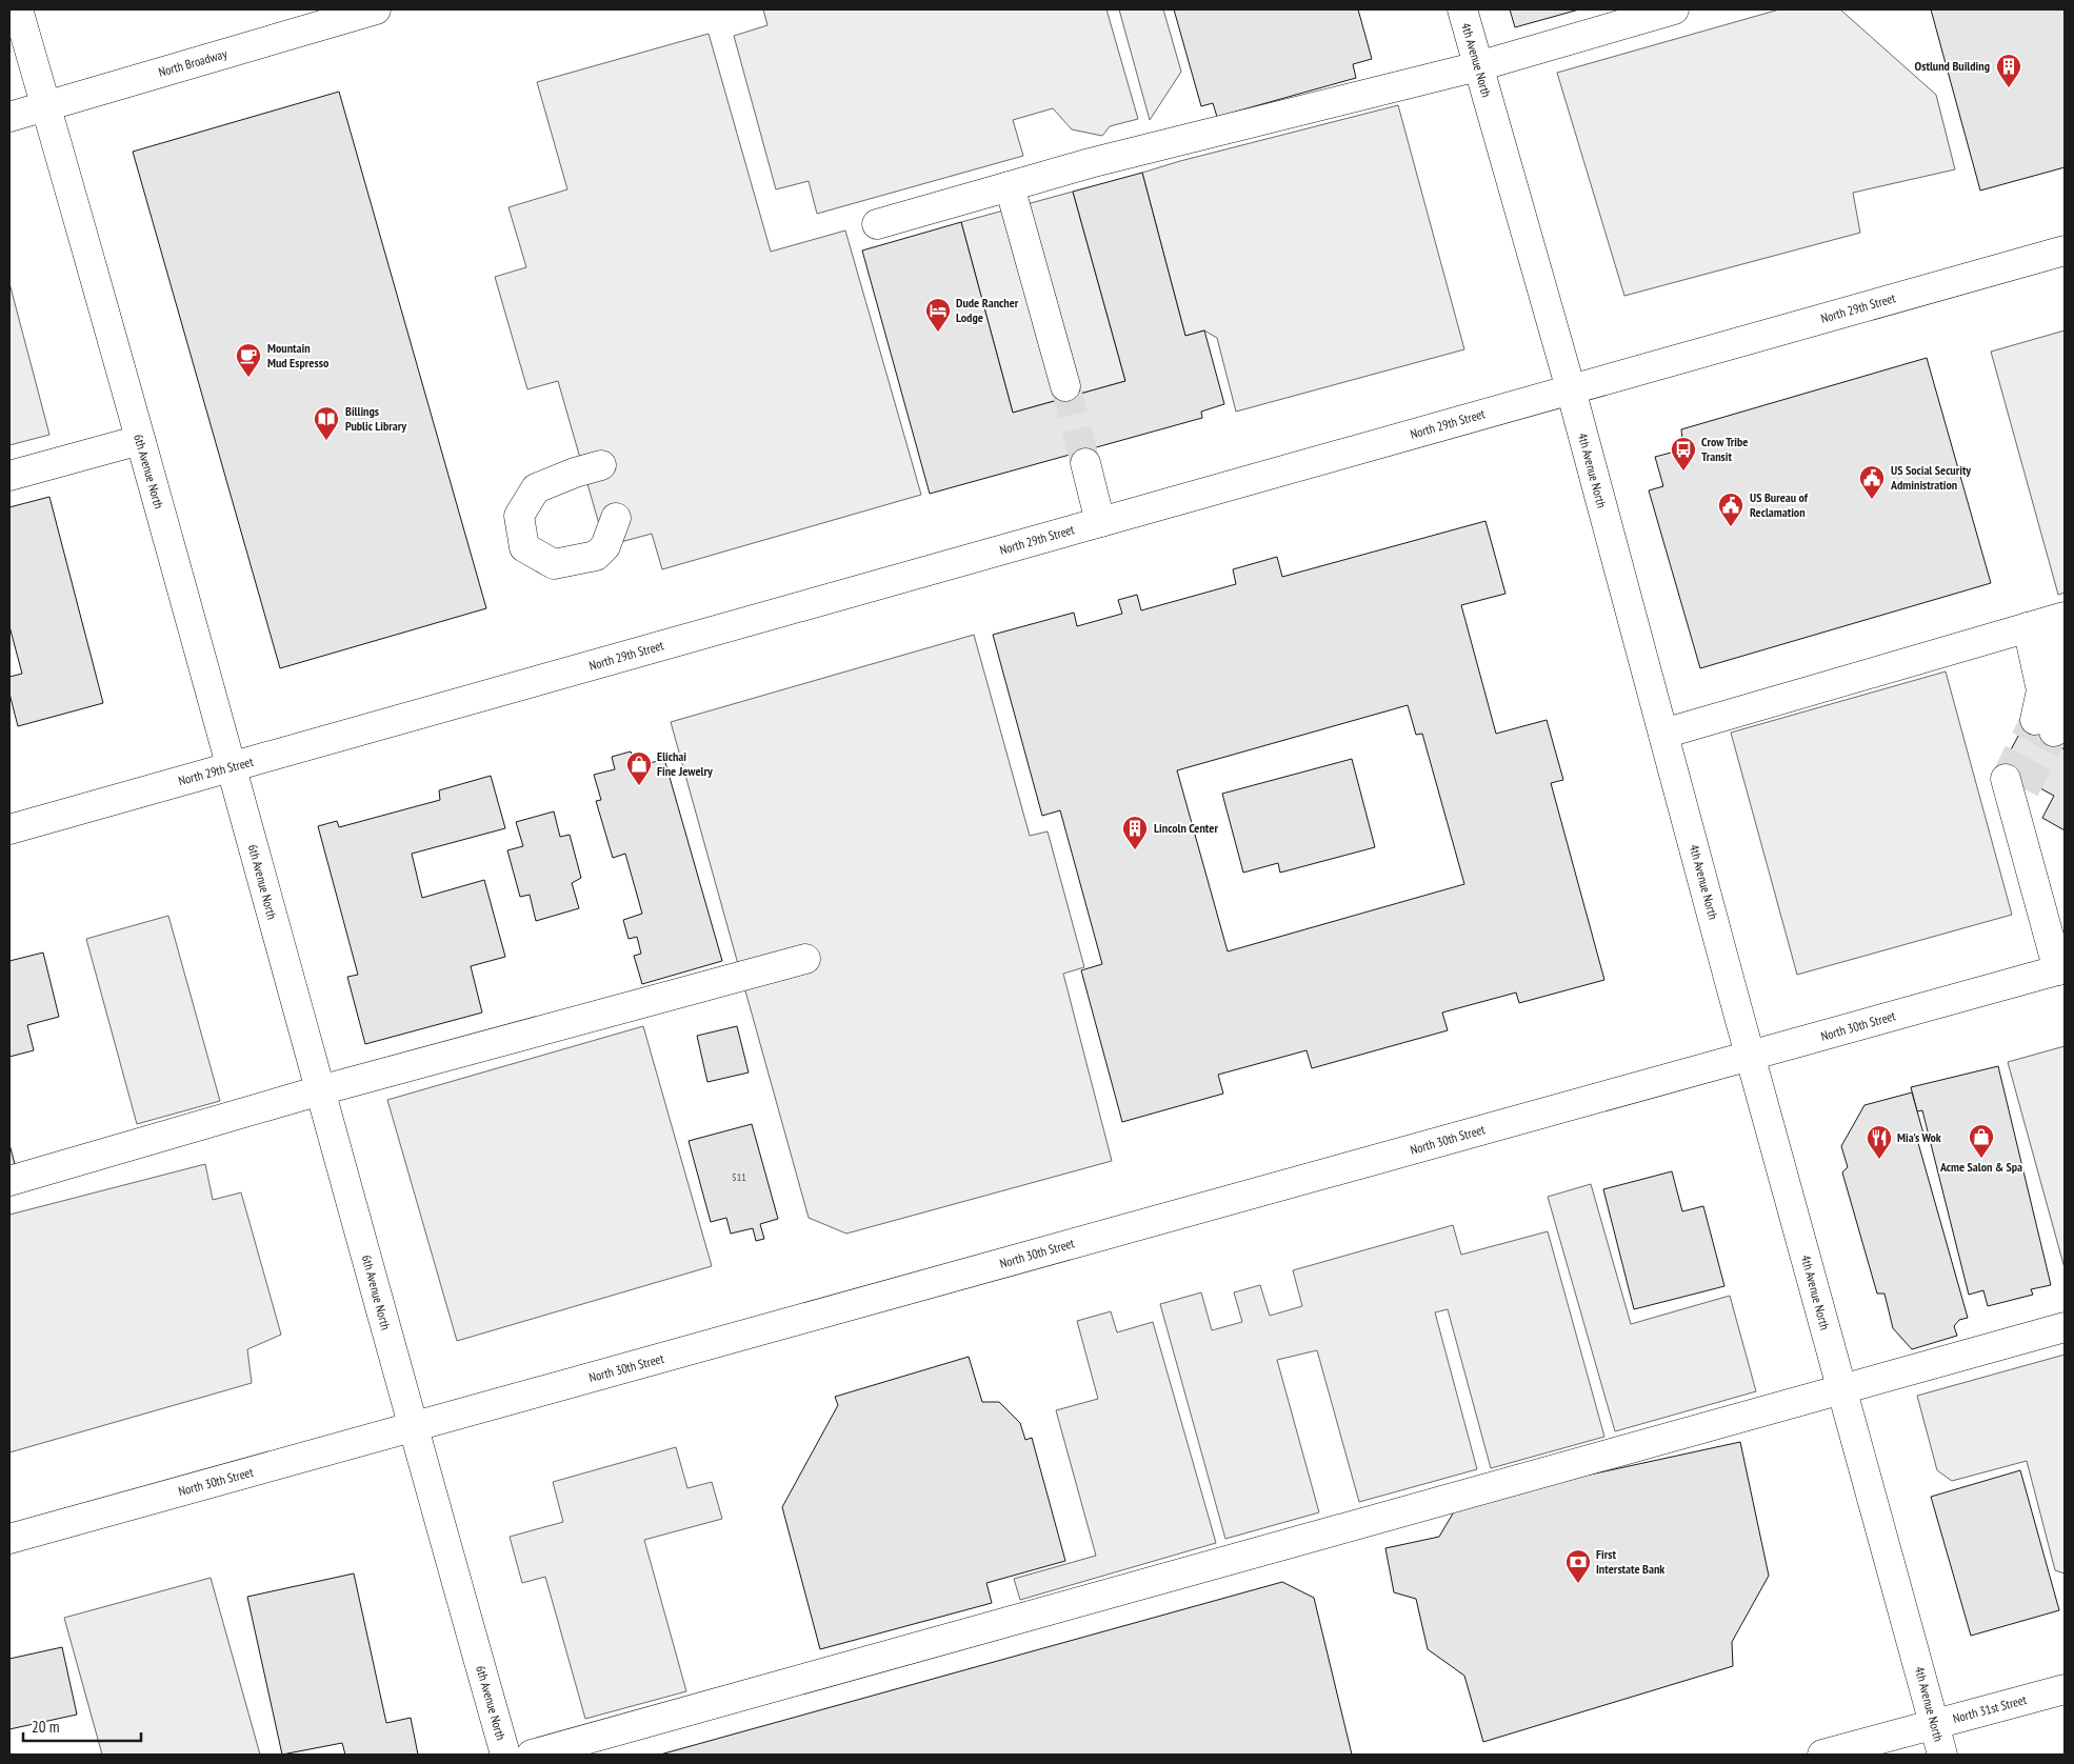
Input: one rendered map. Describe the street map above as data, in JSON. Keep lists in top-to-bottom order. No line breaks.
{"streets":{"street":["4th Avenue North","North Broadway","North 29th Street","6th Avenue North","North 30th Street","North 31st Street"]},"crossings":[["4th Avenue North","North 29th Street"],["4th Avenue North","North 30th Street"],["4th Avenue North","North 31st Street"],["North Broadway","6th Avenue North"],["North 29th Street","6th Avenue North"],["6th Avenue North","North 30th Street"]],"places":{"building":["Ostlund Building","Lincoln Center"],"hotel":["Dude Rancher Lodge"],"cafe":["Mountain Mud Espresso"],"library":["Billings Public Library"],"bus stop":["Crow Tribe Transit"],"public building":["US Social Security Administration","US Bureau of Reclamation"],"shop":["Elichai Fine Jewelry","Acme Salon & Spa"],"restaurant":["Mia's Wok"],"bank":["First Interstate Bank"]},"house_numbers":["511"],"scale_bar":"20 m"}
